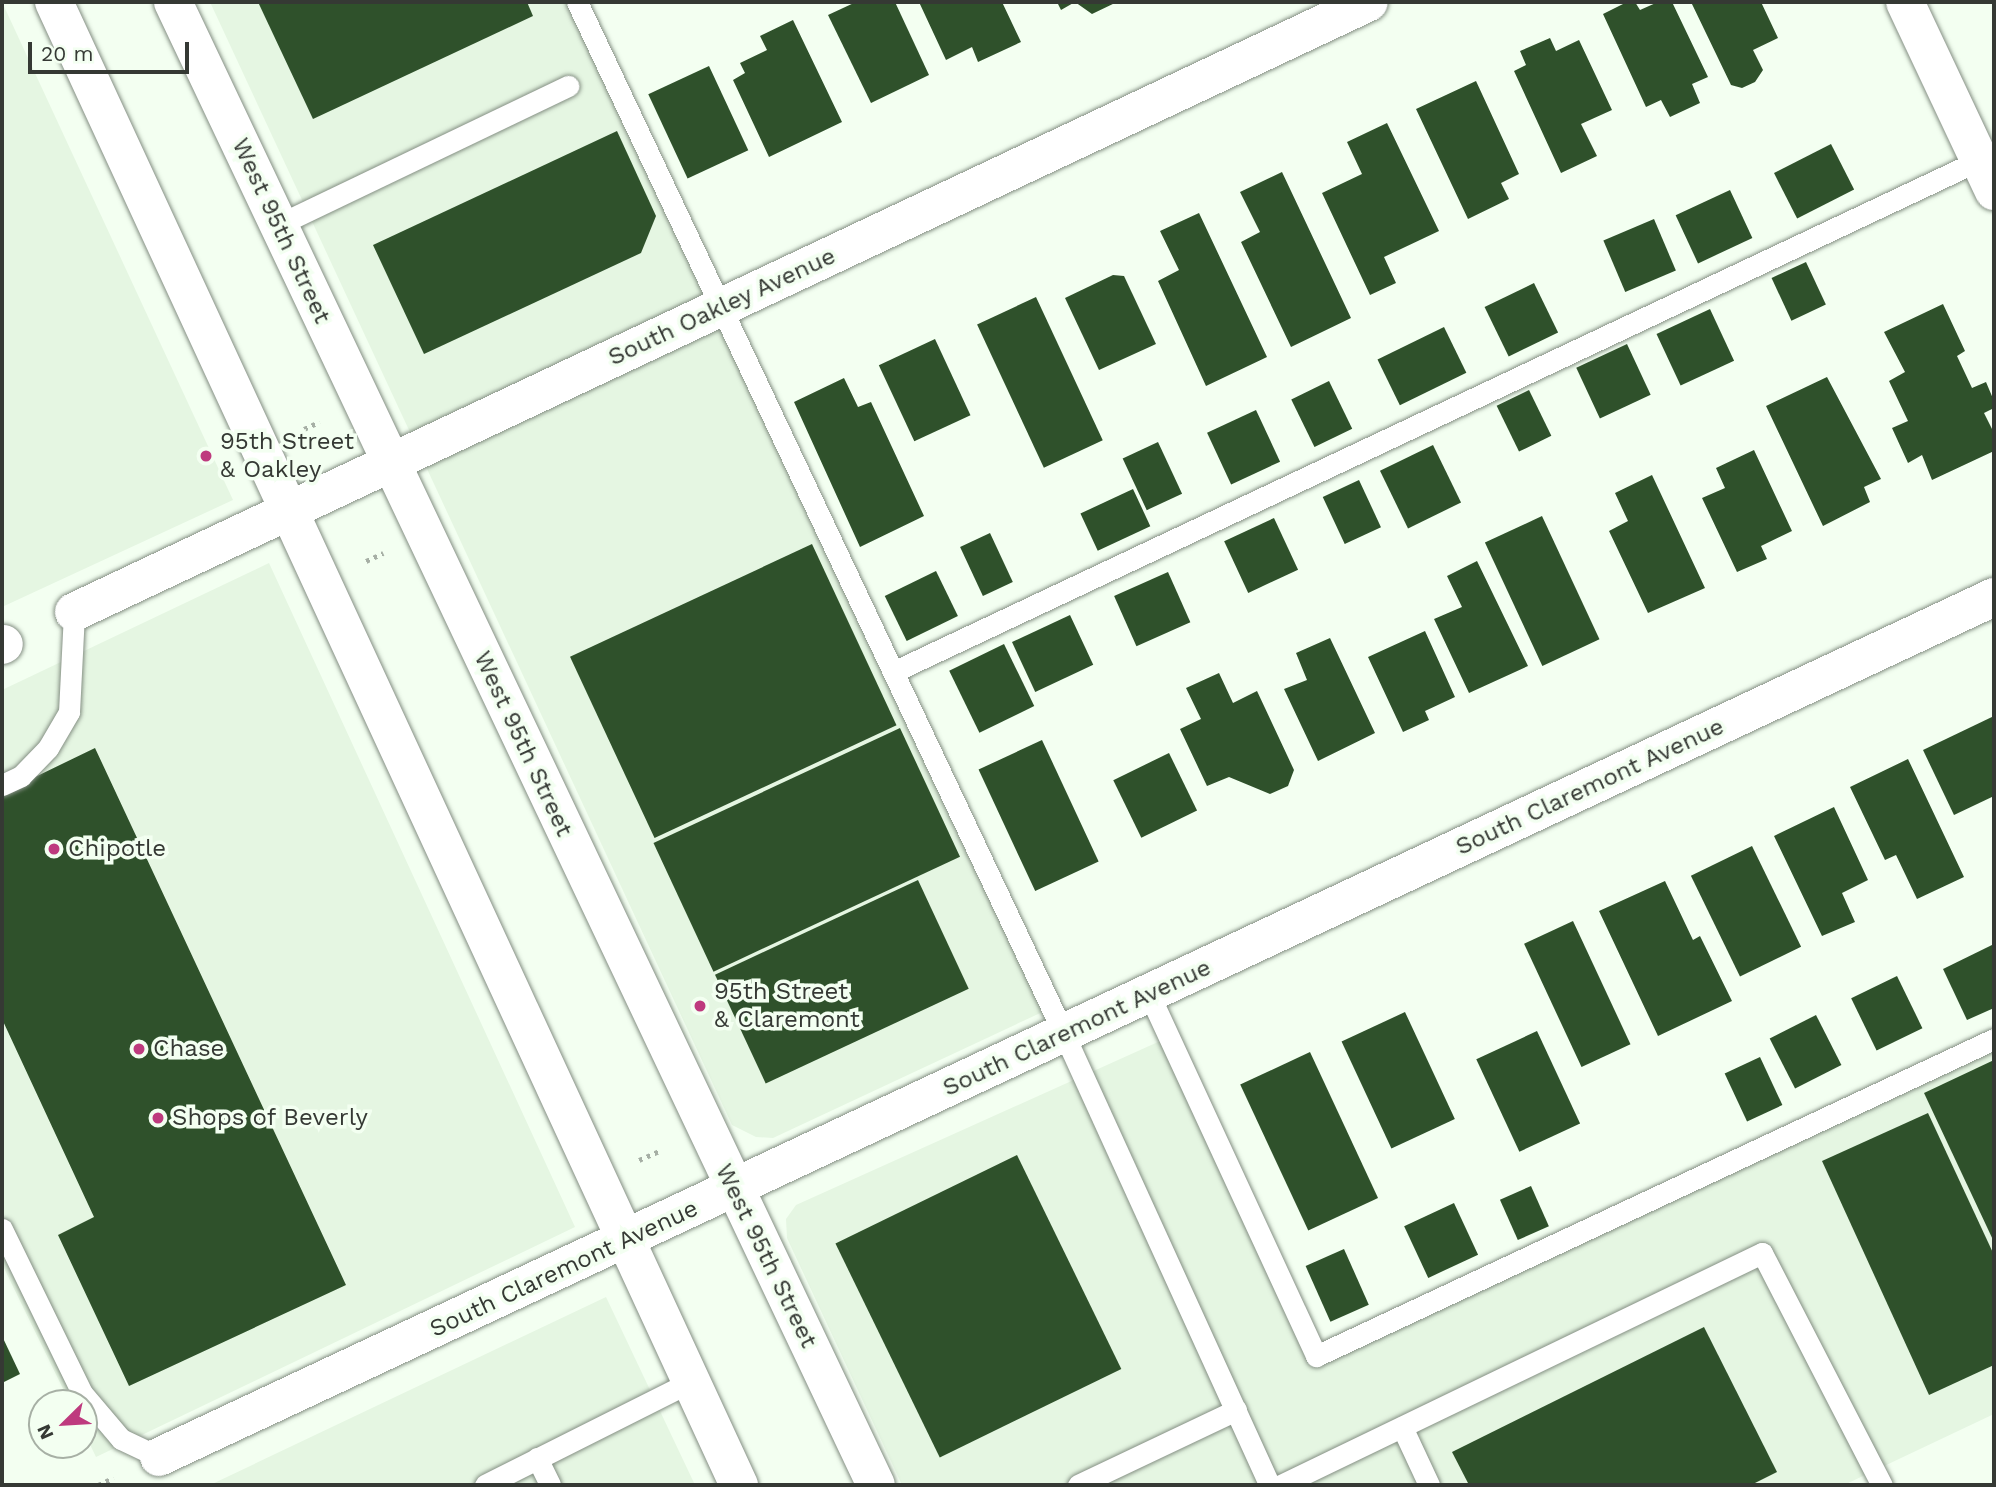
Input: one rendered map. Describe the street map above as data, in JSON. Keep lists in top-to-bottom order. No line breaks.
{"streets":{"street":["West 95th Street","South Oakley Avenue","South Claremont Avenue"]},"crossings":[["West 95th Street","South Oakley Avenue"],["West 95th Street","South Claremont Avenue"]],"places":["95th Street & Oakley","Chipotle","95th Street & Claremont","Chase","Shops of Beverly"],"scale_bar":"20 m","north":"bottom left"}
